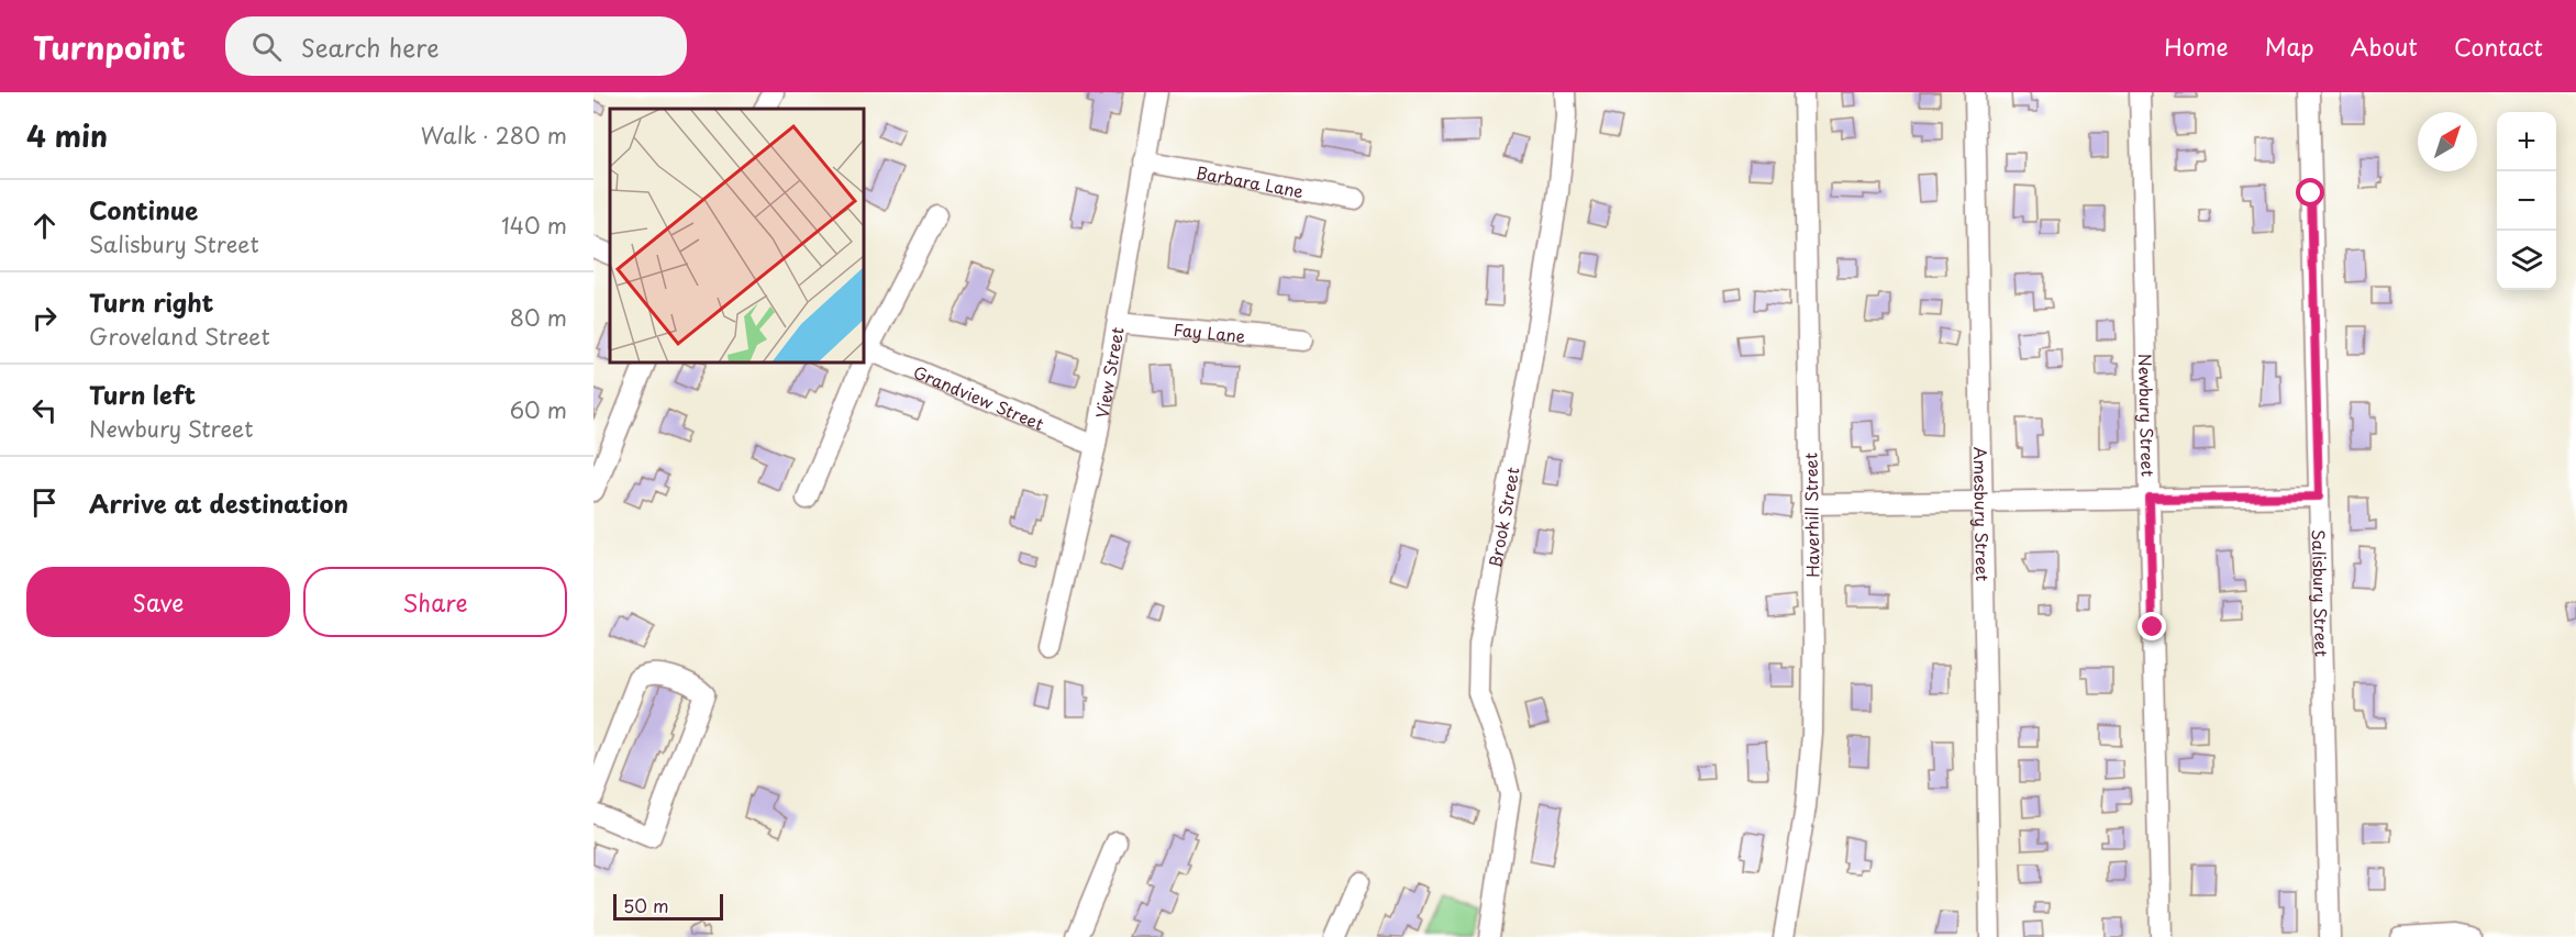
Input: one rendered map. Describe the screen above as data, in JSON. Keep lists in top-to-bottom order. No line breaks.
{"streets":{"street":["Barbara Lane","Fay Lane","View Street","Grandview Street","Newbury Street","Haverhill Street","Amesbury Street","Brook Street","Salisbury Street"]},"crossings":[["Barbara Lane","View Street"],["Fay Lane","View Street"],["View Street","Grandview Street"]],"scale_bar":"50 m","north":"top right","page":{"header":"Turnpoint","search":"Search here","nav":["Home","Map","About","Contact"],"heading":["4 min","Walk · 280 m"],"map_buttons":["+","−"],"list":[["Continue","Salisbury Street","140 m"],["Turn right","Groveland Street","80 m"],["Turn left","Newbury Street","60 m"],"Arrive at destination"],"buttons":["Save","Share"],"scale":"50 m"}}
